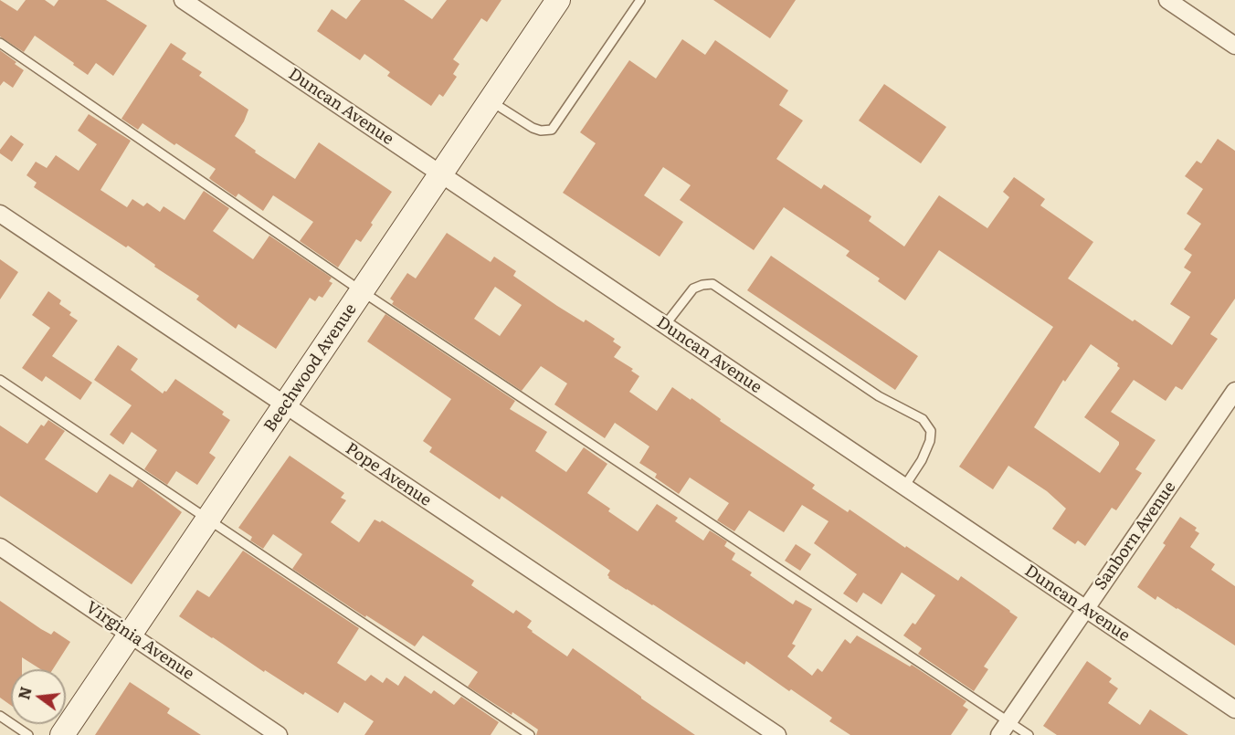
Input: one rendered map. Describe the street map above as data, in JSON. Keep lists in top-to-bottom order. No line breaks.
{"streets":{"street":["Duncan Avenue","Beechwood Avenue","Pope Avenue","Sanborn Avenue","Virginia Avenue"]},"crossings":[["Duncan Avenue","Beechwood Avenue"],["Duncan Avenue","Sanborn Avenue"],["Beechwood Avenue","Pope Avenue"],["Beechwood Avenue","Virginia Avenue"]],"north":"left"}
